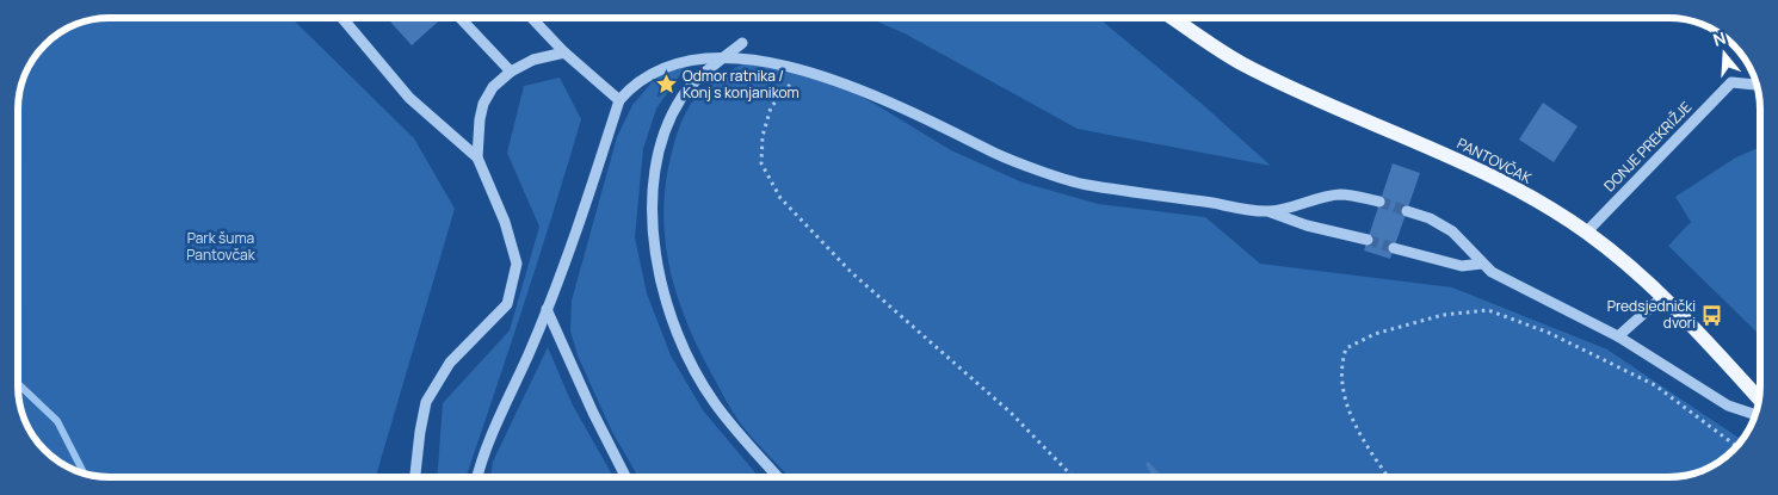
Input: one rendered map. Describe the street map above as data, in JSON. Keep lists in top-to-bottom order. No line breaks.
{"streets":{"main road":["PANTOVČAK"],"street":["DONJE PREKRIŽJE"]},"crossings":[["DONJE PREKRIŽJE","PANTOVČAK"]],"parks":["Park šuma Pantovčak"],"places":{"place":["Odmor ratnika / Konj s konjanikom"],"bus stop":["Predsjednički dvori"]},"north":"top"}
